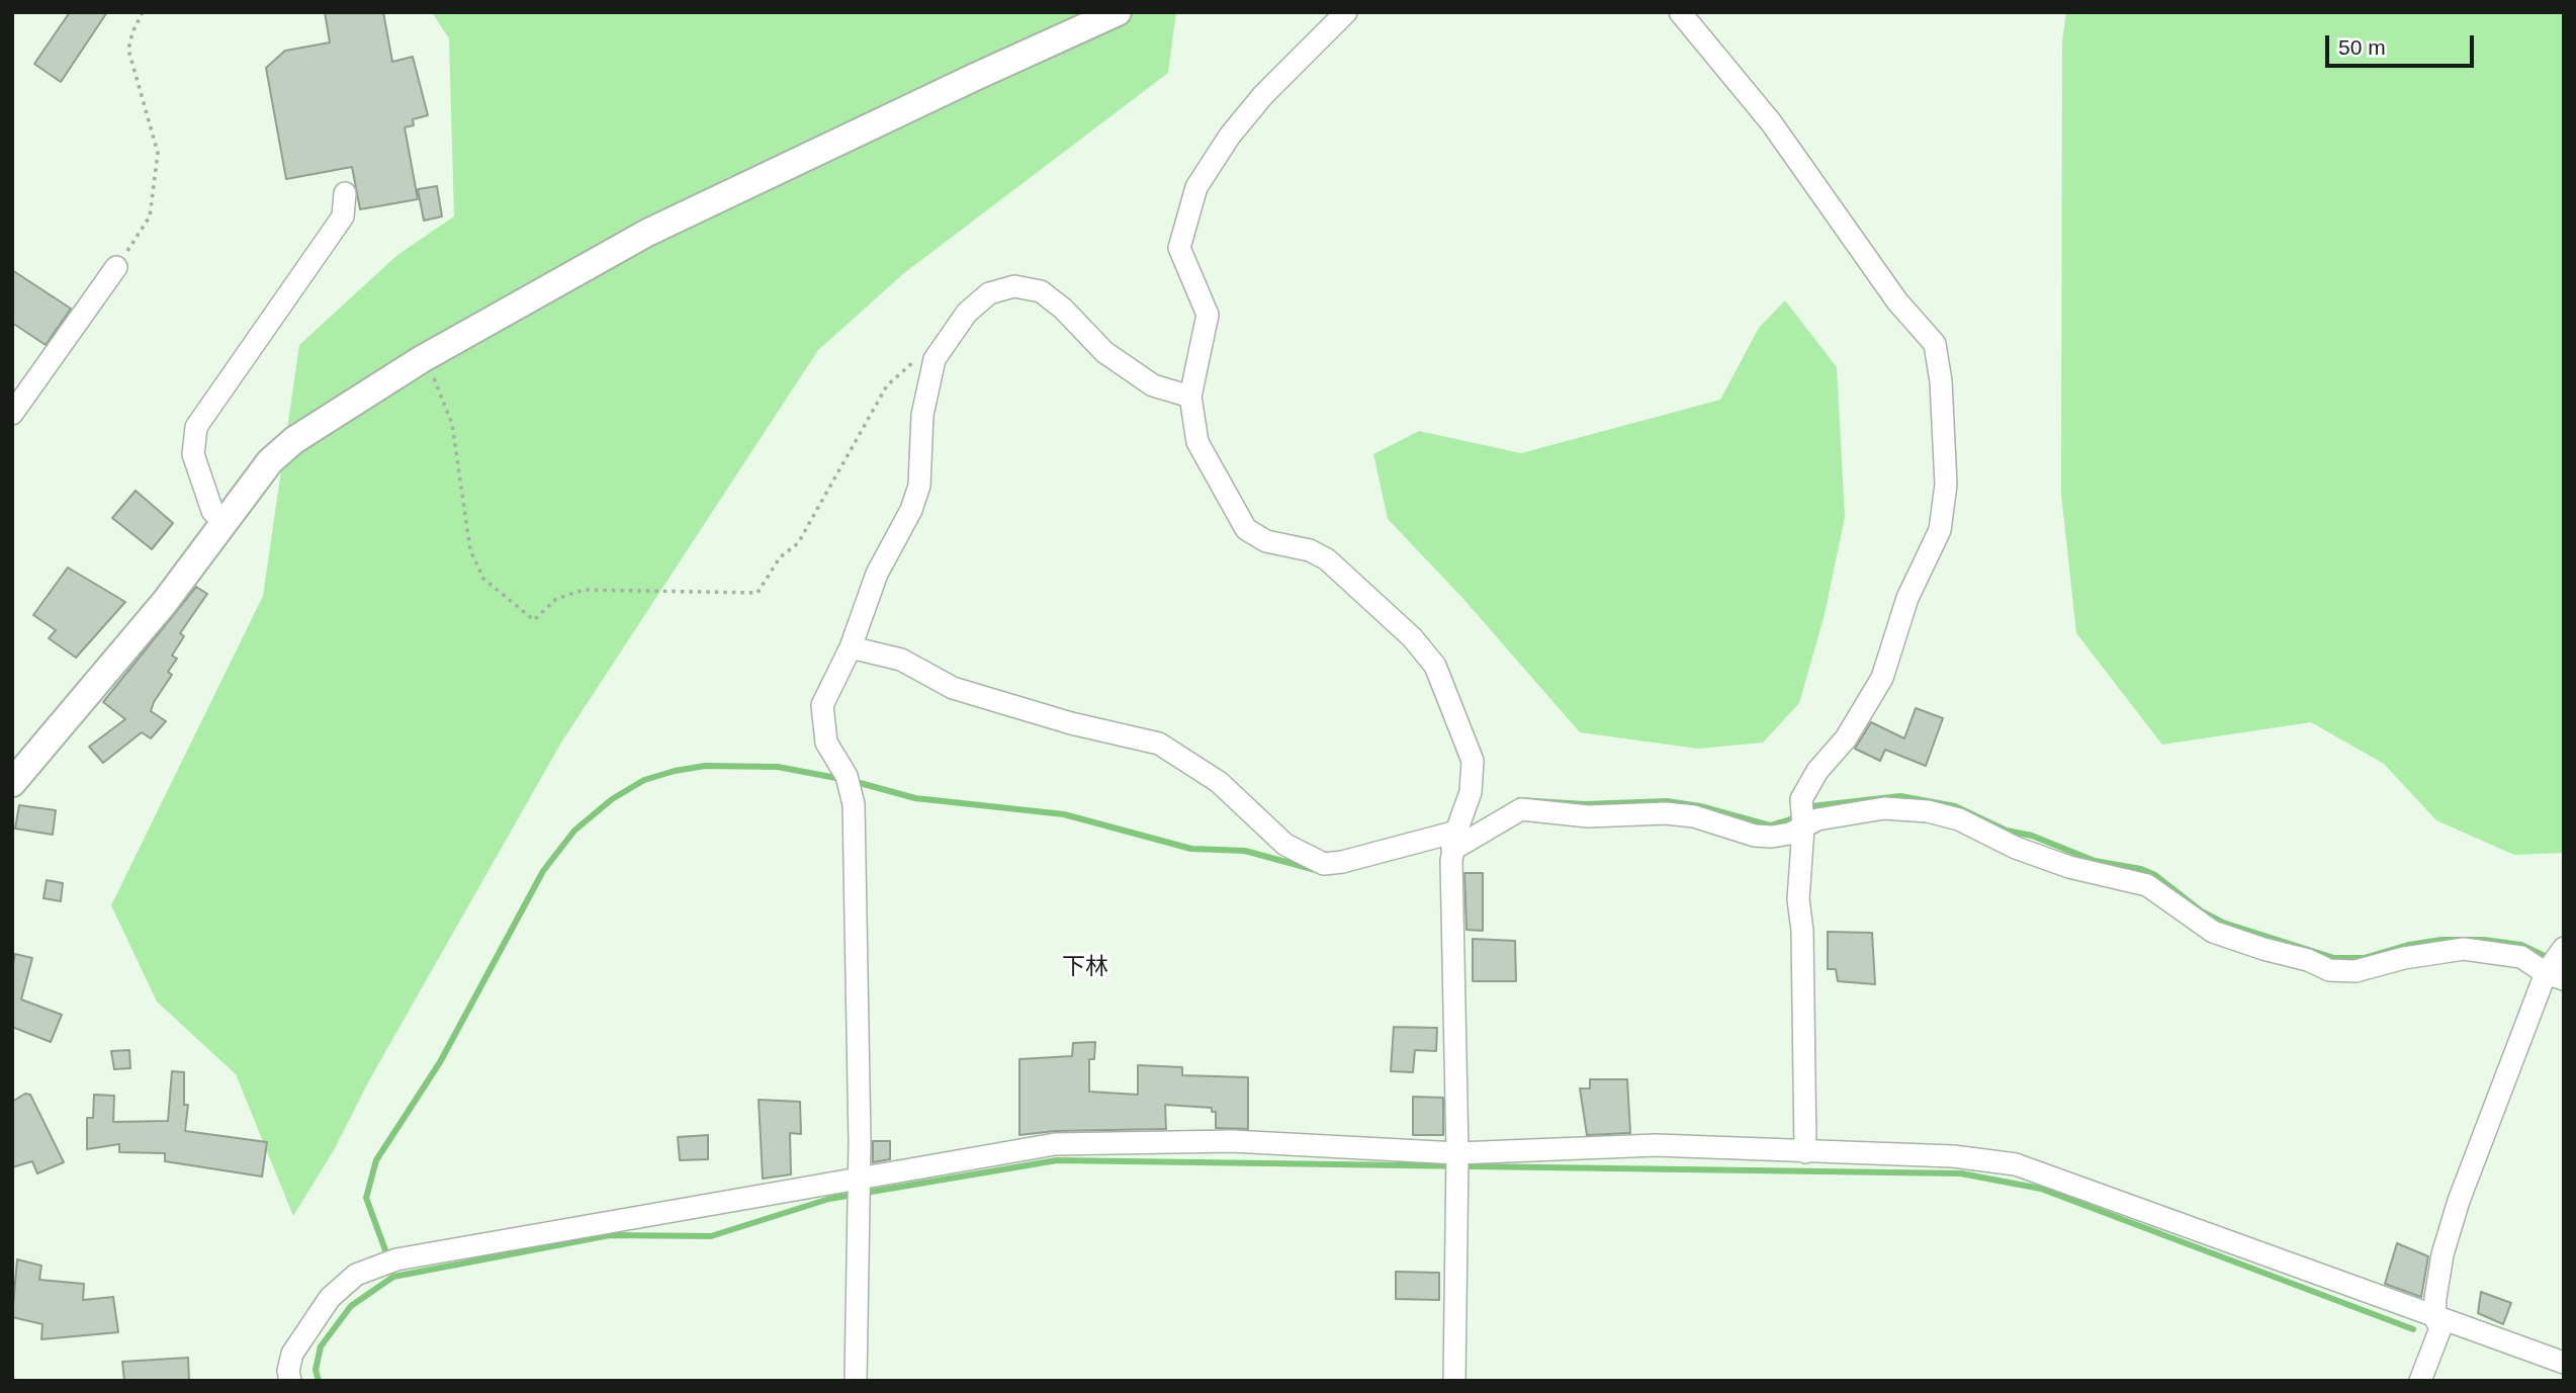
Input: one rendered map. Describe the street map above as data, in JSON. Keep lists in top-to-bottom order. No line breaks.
{"districts":["下林"],"scale_bar":"50 m"}
